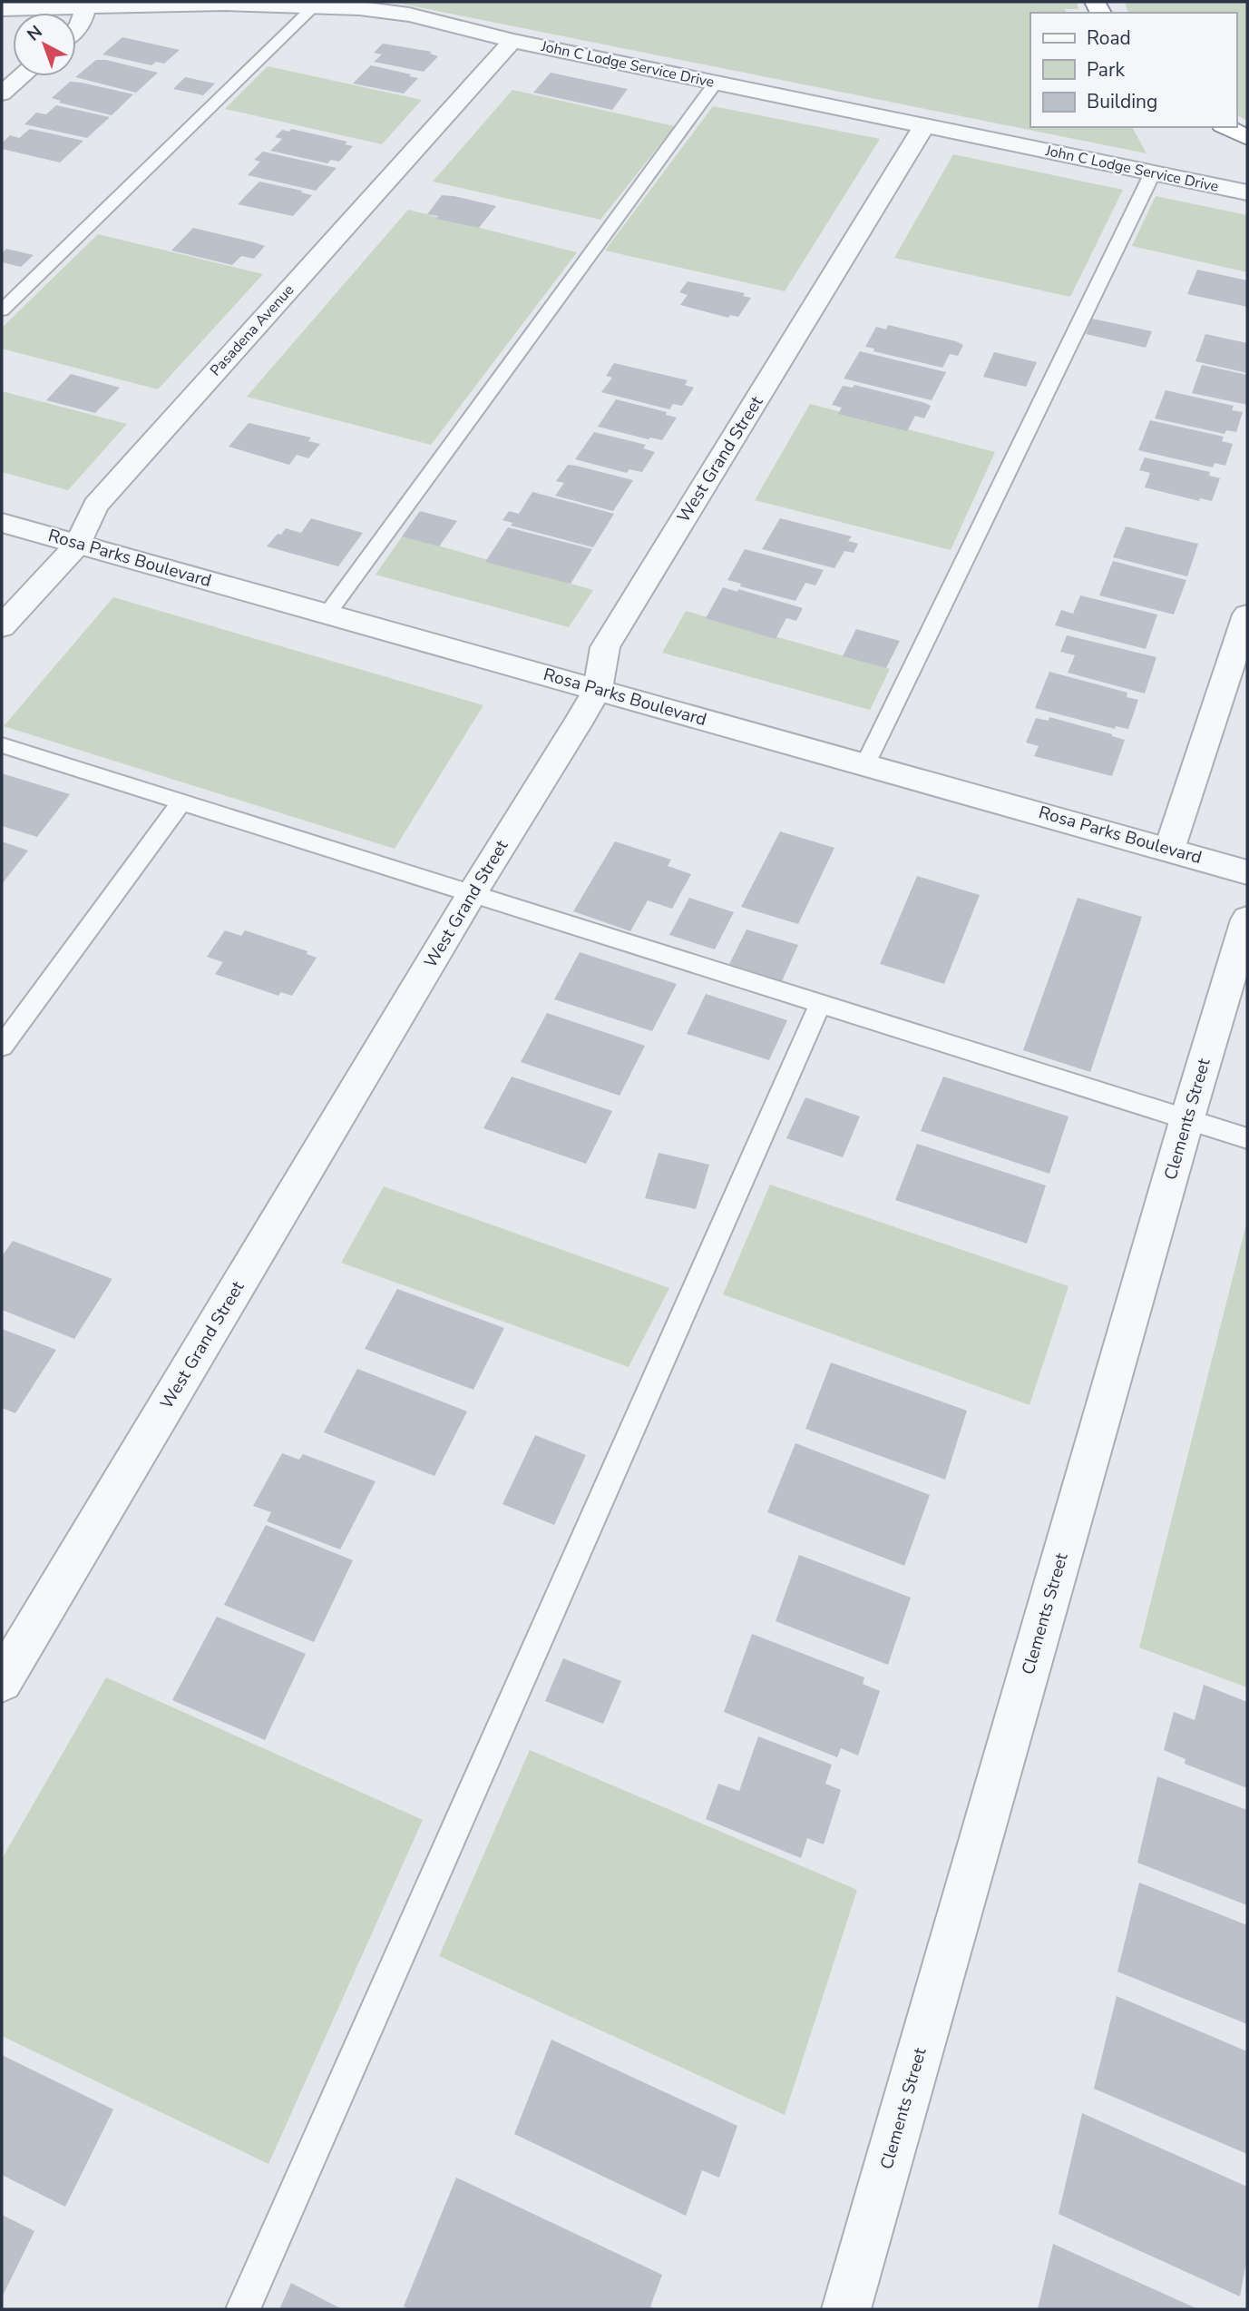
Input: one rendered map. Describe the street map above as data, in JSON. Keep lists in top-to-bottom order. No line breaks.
{"streets":{"street":["John C Lodge Service Drive","Pasadena Avenue","West Grand Street","Rosa Parks Boulevard","Clements Street"]},"crossings":[["John C Lodge Service Drive","Pasadena Avenue"],["John C Lodge Service Drive","West Grand Street"],["Pasadena Avenue","Rosa Parks Boulevard"],["West Grand Street","Rosa Parks Boulevard"]],"legend":["Road","Park","Building"],"north":"top left"}
